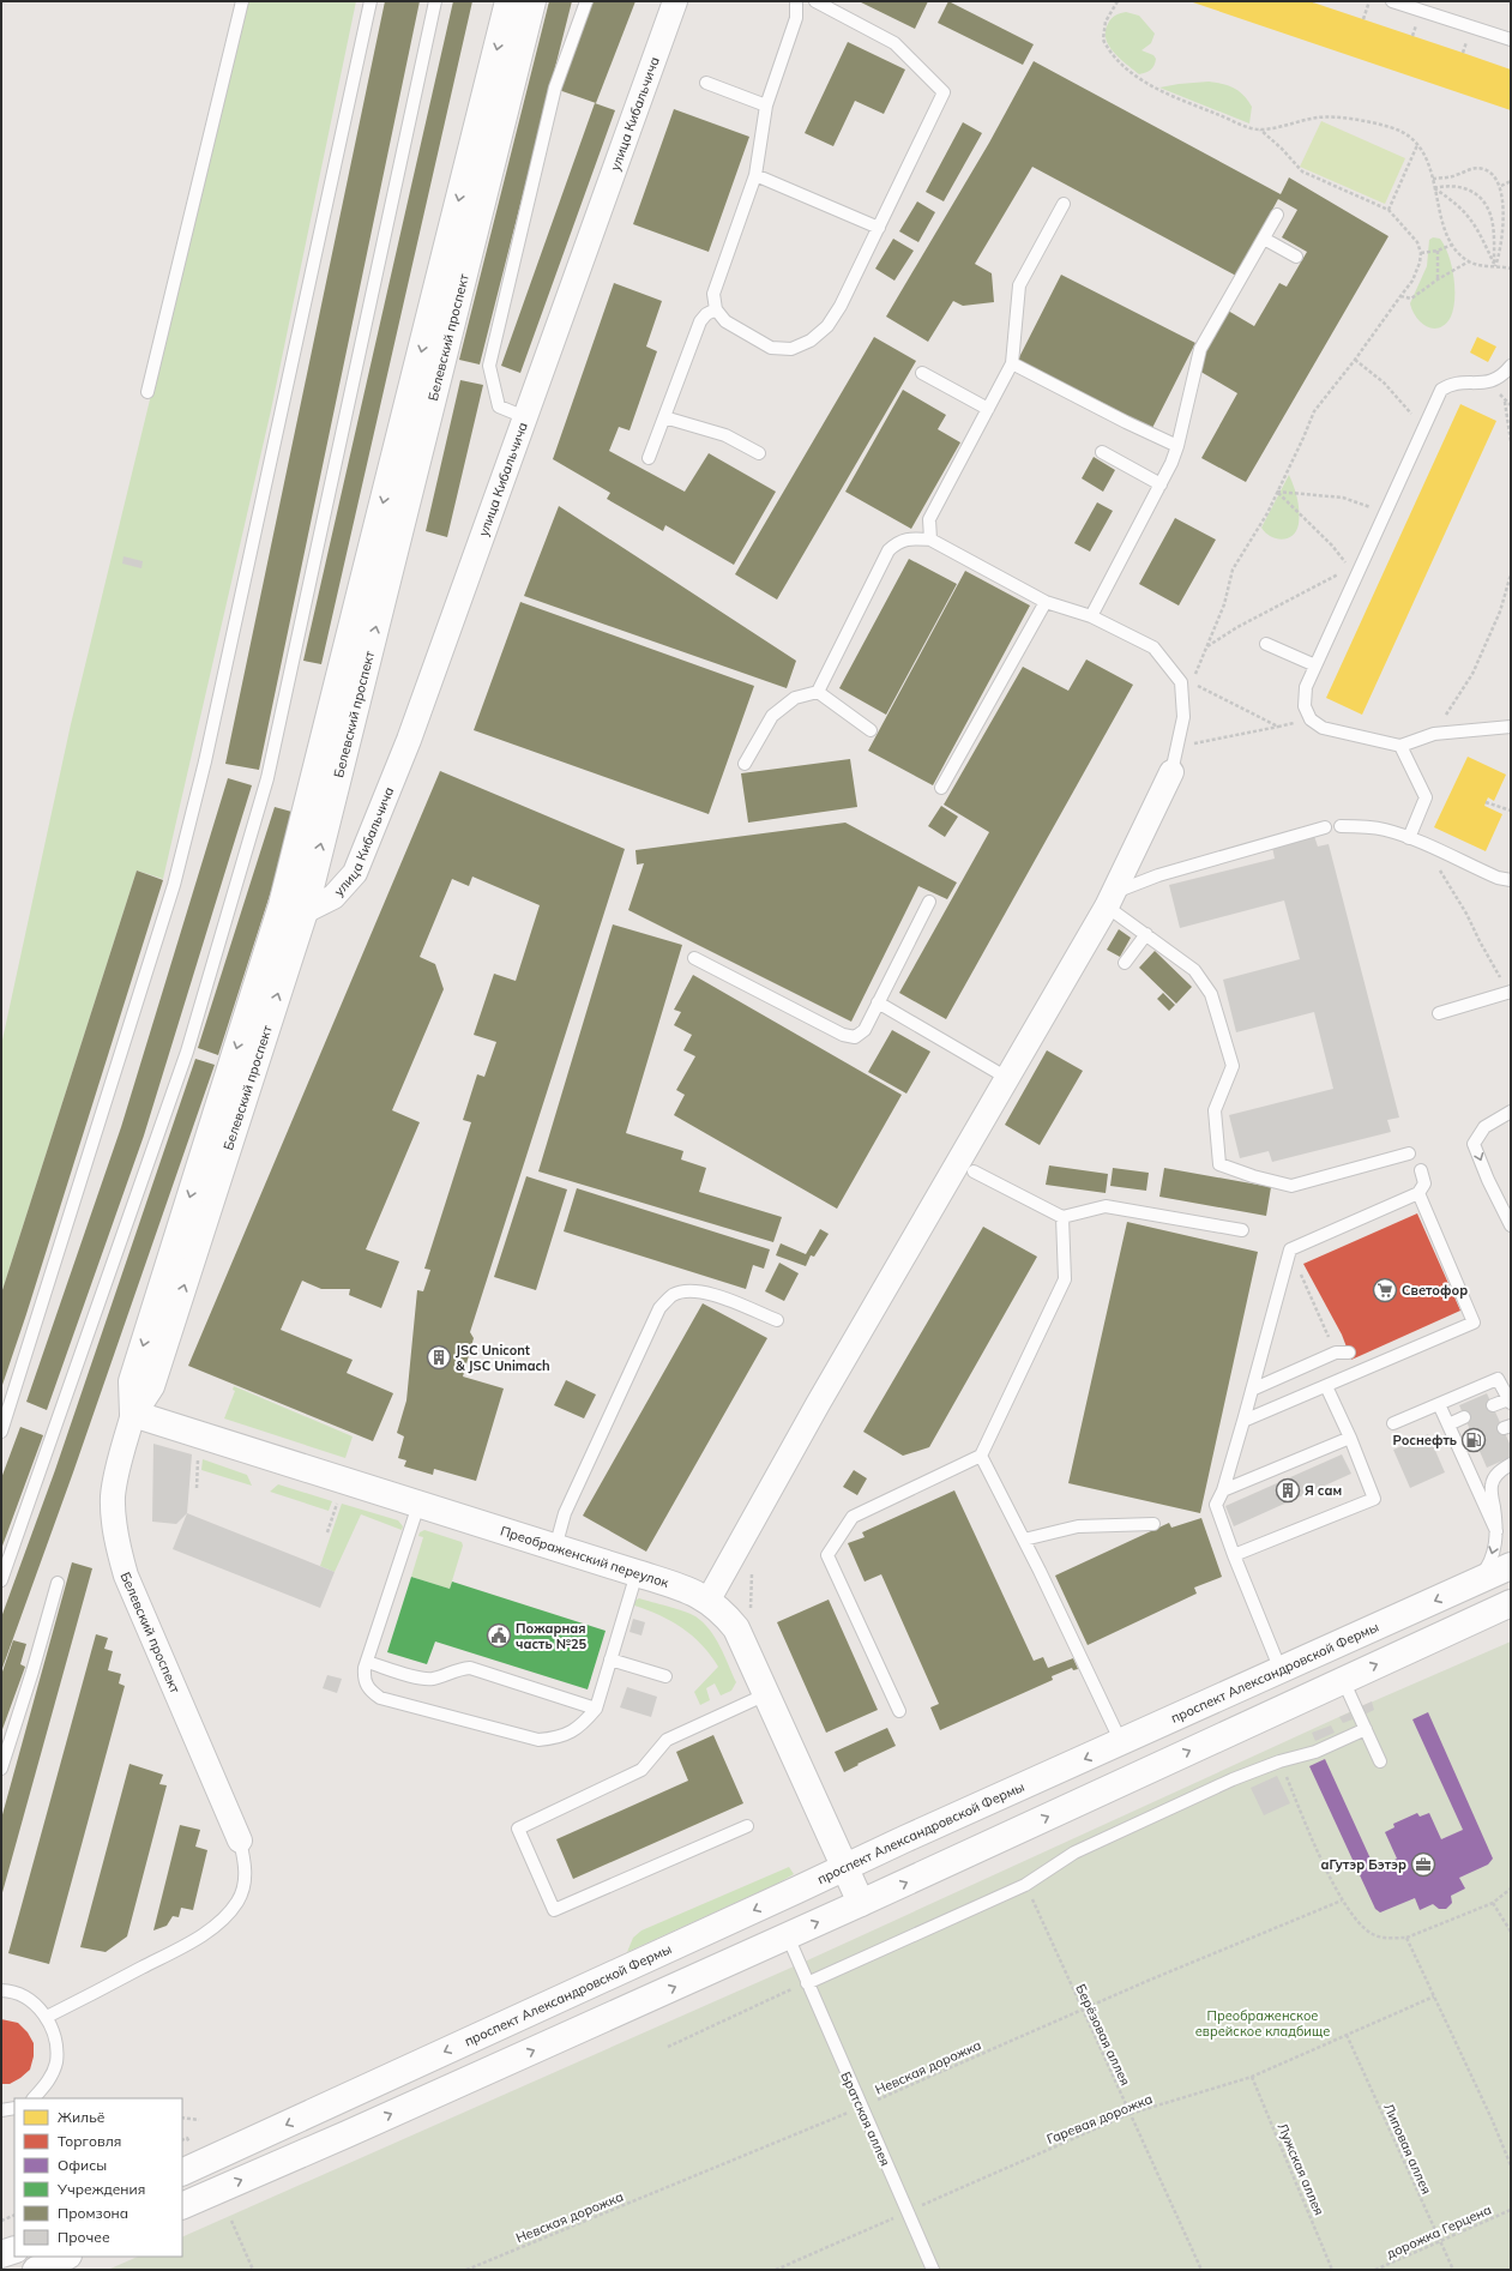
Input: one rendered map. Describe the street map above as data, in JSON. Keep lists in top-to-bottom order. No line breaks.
{"streets":{"street":["улица Кибальчича","Белевский проспект","Преображенский переулок","проспект Александровской Фермы"],"lane":["Братская аллея"],"path":["Берёзовая аллея","Невская дорожка","Гаревая дорожка","Липовая аллея","Лужская аллея","дорожка Герцена"]},"crossings":[["улица Кибальчича","Белевский проспект"],["Белевский проспект","Преображенский переулок"],["Преображенский переулок","проспект Александровской Фермы"],["Берёзовая аллея","Невская дорожка"],["Берёзовая аллея","Гаревая дорожка"],["Невская дорожка","Братская аллея"],["Братская аллея","Гаревая дорожка"],["Гаревая дорожка","Липовая аллея"],["Гаревая дорожка","Лужская аллея"],["Липовая аллея","дорожка Герцена"]],"parks":["Преображенское еврейское кладбище"],"places":{"supermarket":["Светофор"],"building":["JSC Unicont & JSC Unimach","Я сам"],"fuel station":["Роснефть"],"public building":["Пожарная часть №25"],"office":["аГутэр Бэтэр"]},"legend":["Жильё","Торговля","Офисы","Учреждения","Промзона","Прочее"]}
